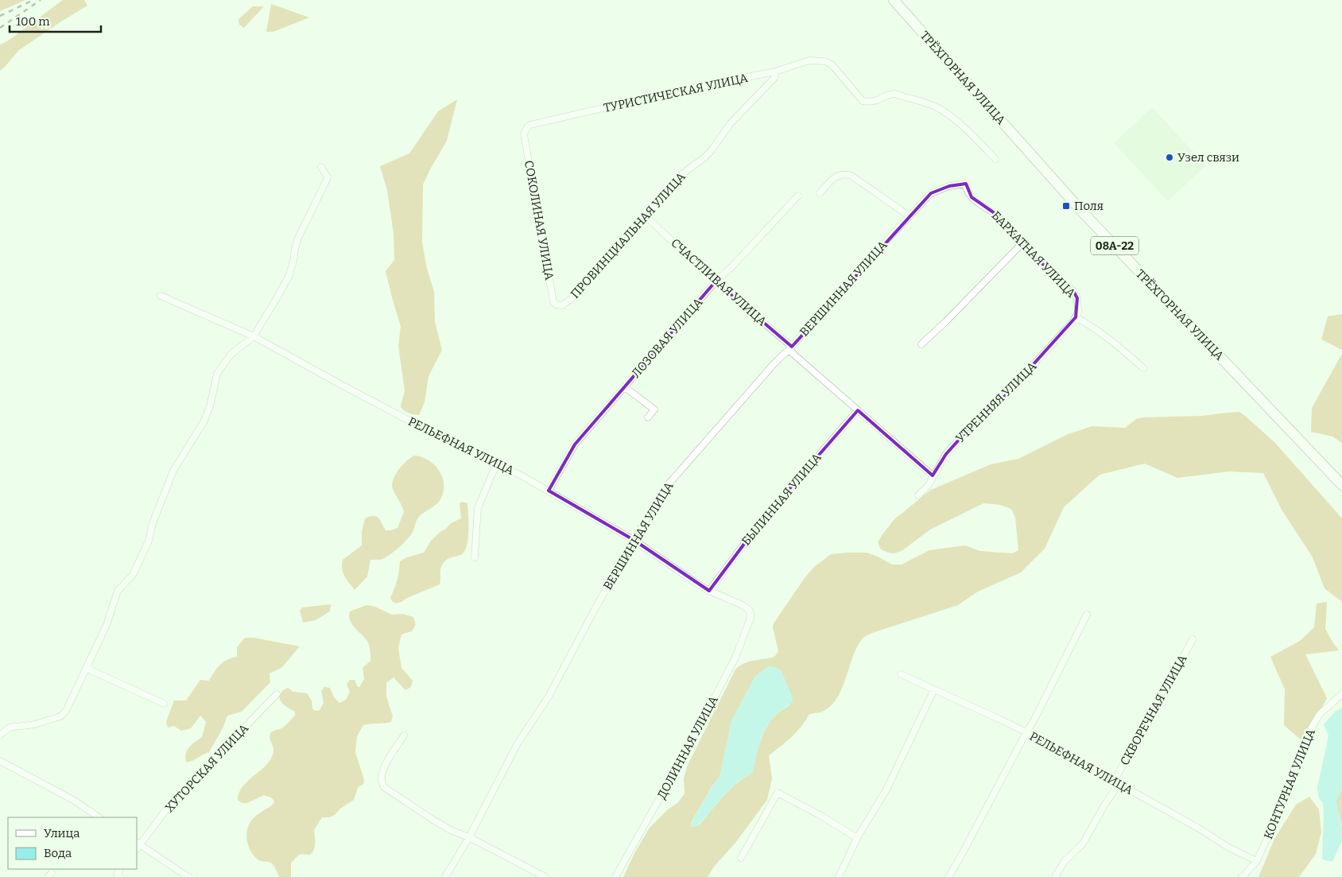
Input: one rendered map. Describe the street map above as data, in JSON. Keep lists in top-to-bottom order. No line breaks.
{"streets":{"highway":["ТРЁХГОРНАЯ УЛИЦА","08А-22"],"street":["ТУРИСТИЧЕСКАЯ УЛИЦА","СОКОЛИНАЯ УЛИЦА","ПРОВИНЦИАЛЬНАЯ УЛИЦА","БАРХАТНАЯ УЛИЦА","СЧАСТЛИВАЯ УЛИЦА","ВЕРШИННАЯ УЛИЦА","ЛОЗОВАЯ УЛИЦА","УТРЕННЯЯ УЛИЦА","РЕЛЬЕФНАЯ УЛИЦА","БЫЛИННАЯ УЛИЦА","СКВОРЕЧНАЯ УЛИЦА","ДОЛИННАЯ УЛИЦА","ХУТОРСКАЯ УЛИЦА","КОНТУРНАЯ УЛИЦА"]},"crossings":[["ТУРИСТИЧЕСКАЯ УЛИЦА","СОКОЛИНАЯ УЛИЦА"],["ТУРИСТИЧЕСКАЯ УЛИЦА","ПРОВИНЦИАЛЬНАЯ УЛИЦА"],["СОКОЛИНАЯ УЛИЦА","ПРОВИНЦИАЛЬНАЯ УЛИЦА"],["ПРОВИНЦИАЛЬНАЯ УЛИЦА","СЧАСТЛИВАЯ УЛИЦА"],["БАРХАТНАЯ УЛИЦА","ВЕРШИННАЯ УЛИЦА"],["БАРХАТНАЯ УЛИЦА","УТРЕННЯЯ УЛИЦА"],["СЧАСТЛИВАЯ УЛИЦА","ВЕРШИННАЯ УЛИЦА"],["СЧАСТЛИВАЯ УЛИЦА","ЛОЗОВАЯ УЛИЦА"],["СЧАСТЛИВАЯ УЛИЦА","УТРЕННЯЯ УЛИЦА"],["СЧАСТЛИВАЯ УЛИЦА","БЫЛИННАЯ УЛИЦА"],["ВЕРШИННАЯ УЛИЦА","РЕЛЬЕФНАЯ УЛИЦА"],["ЛОЗОВАЯ УЛИЦА","РЕЛЬЕФНАЯ УЛИЦА"],["РЕЛЬЕФНАЯ УЛИЦА","БЫЛИННАЯ УЛИЦА"],["РЕЛЬЕФНАЯ УЛИЦА","СКВОРЕЧНАЯ УЛИЦА"],["РЕЛЬЕФНАЯ УЛИЦА","ДОЛИННАЯ УЛИЦА"],["РЕЛЬЕФНАЯ УЛИЦА","КОНТУРНАЯ УЛИЦА"]],"places":{"other":["Узел связи"],"transit":["Поля"]},"legend":["Улица","Вода"],"scale_bar":"100 m"}
